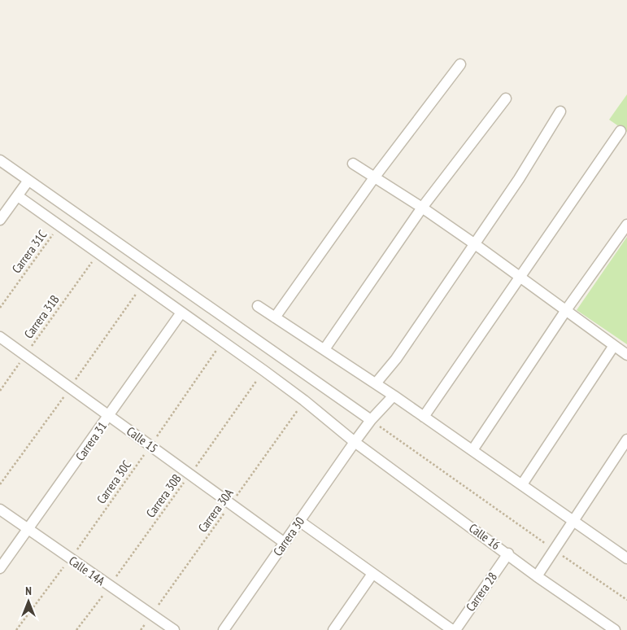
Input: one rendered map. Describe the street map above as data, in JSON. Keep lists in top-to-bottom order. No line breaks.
{"streets":{"street":["Calle 15","Carrera 31","Carrera 30","Calle 16","Calle 14A","Carrera 28"],"path":["Carrera 31C","Carrera 31B","Carrera 30C","Carrera 30B","Carrera 30A"]},"crossings":[["Carrera 31C","Calle 16"],["Carrera 31B","Calle 15"],["Carrera 31B","Calle 16"],["Calle 15","Carrera 31"],["Calle 15","Carrera 30C"],["Calle 15","Carrera 30B"],["Calle 15","Carrera 30A"],["Calle 15","Carrera 30"],["Carrera 31","Calle 16"],["Carrera 31","Calle 14A"],["Carrera 30C","Calle 16"],["Carrera 30C","Calle 14A"],["Carrera 30B","Calle 16"],["Carrera 30B","Calle 14A"],["Carrera 30A","Calle 16"],["Carrera 30A","Calle 14A"],["Carrera 30","Calle 16"],["Calle 16","Carrera 28"]],"north":"top"}
